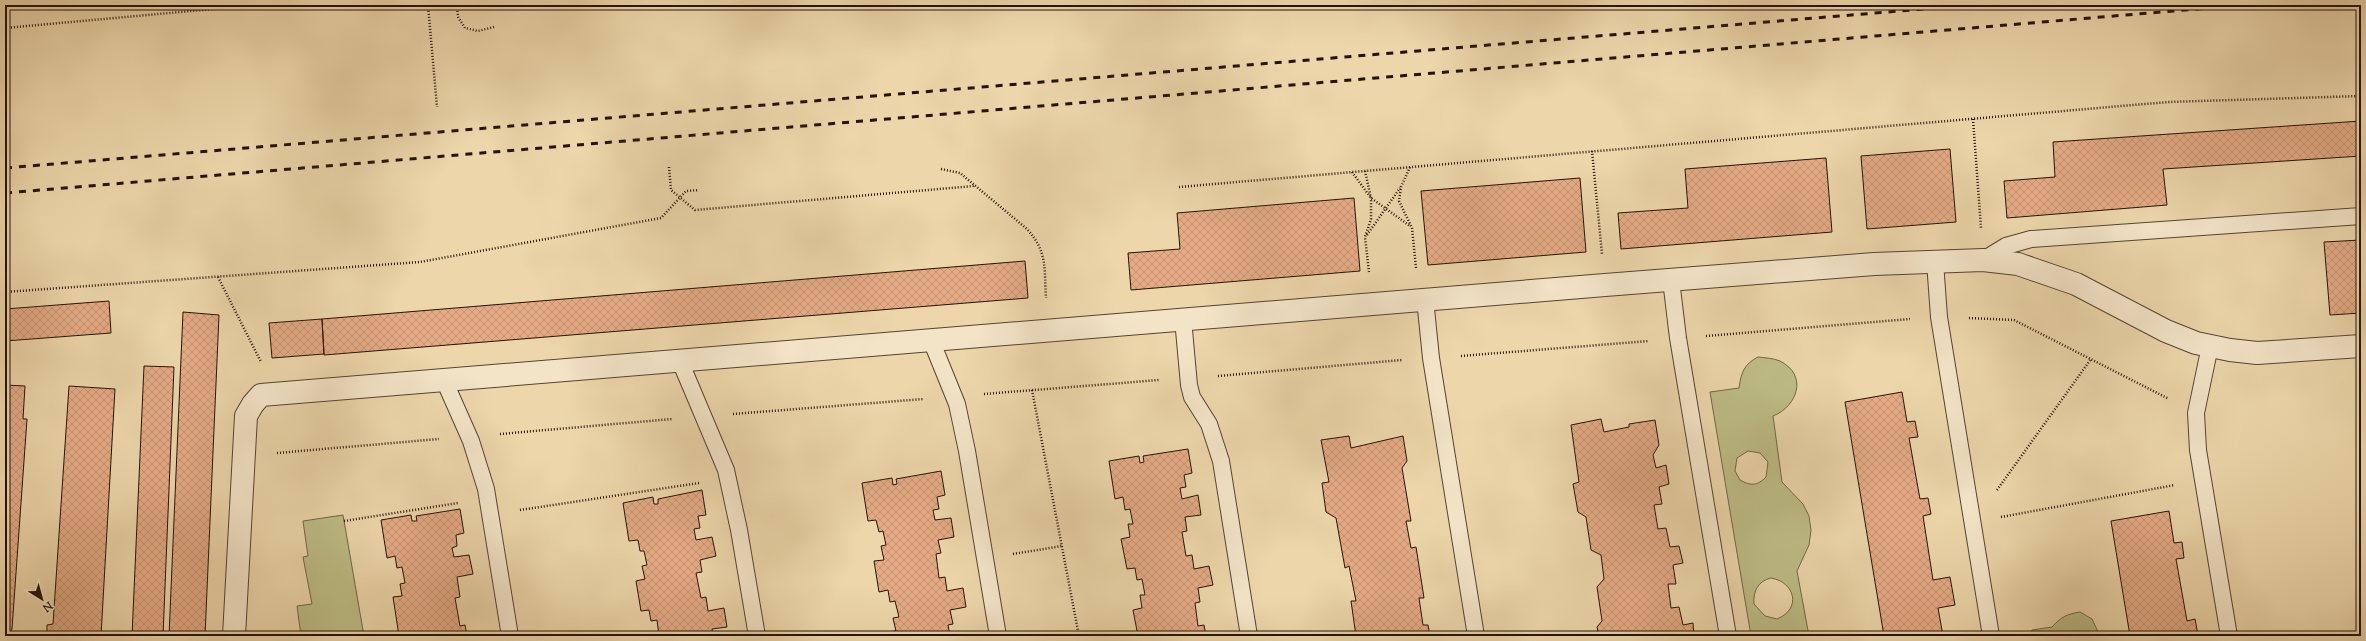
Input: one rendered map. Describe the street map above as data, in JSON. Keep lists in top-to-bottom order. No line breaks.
{"north":"bottom right"}
